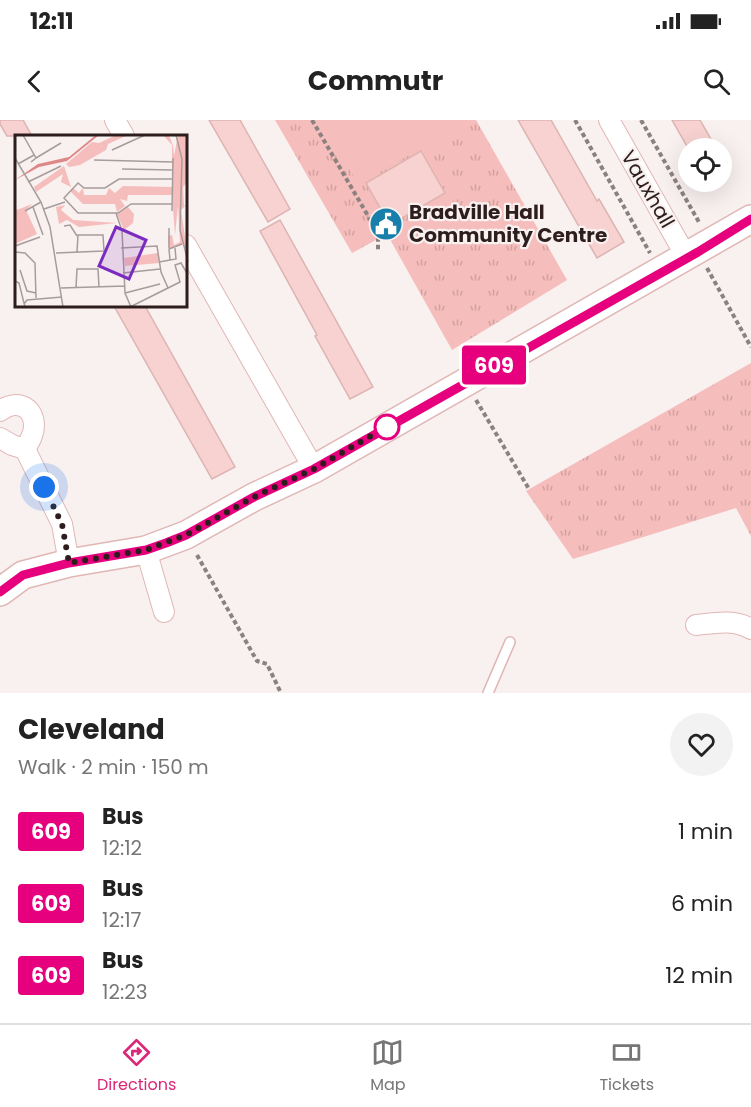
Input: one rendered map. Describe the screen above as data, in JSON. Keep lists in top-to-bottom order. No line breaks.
{"streets":{"street":["Vauxhall"]},"places":{"public building":["Bradville Hall Community Centre"]},"lines":["bus line 609"],"page":{"status":"12:11","header":"Commutr","on_map":"609","heading":["Cleveland","Walk · 2 min · 150 m"],"list":[{"mark":"609","name":"Bus","note":"12:12","value":"1 min"},{"mark":"609","name":"Bus","note":"12:17","value":"6 min"},{"mark":"609","name":"Bus","note":"12:23","value":"12 min"}],"tabs":["Directions","Map","Tickets"]}}
